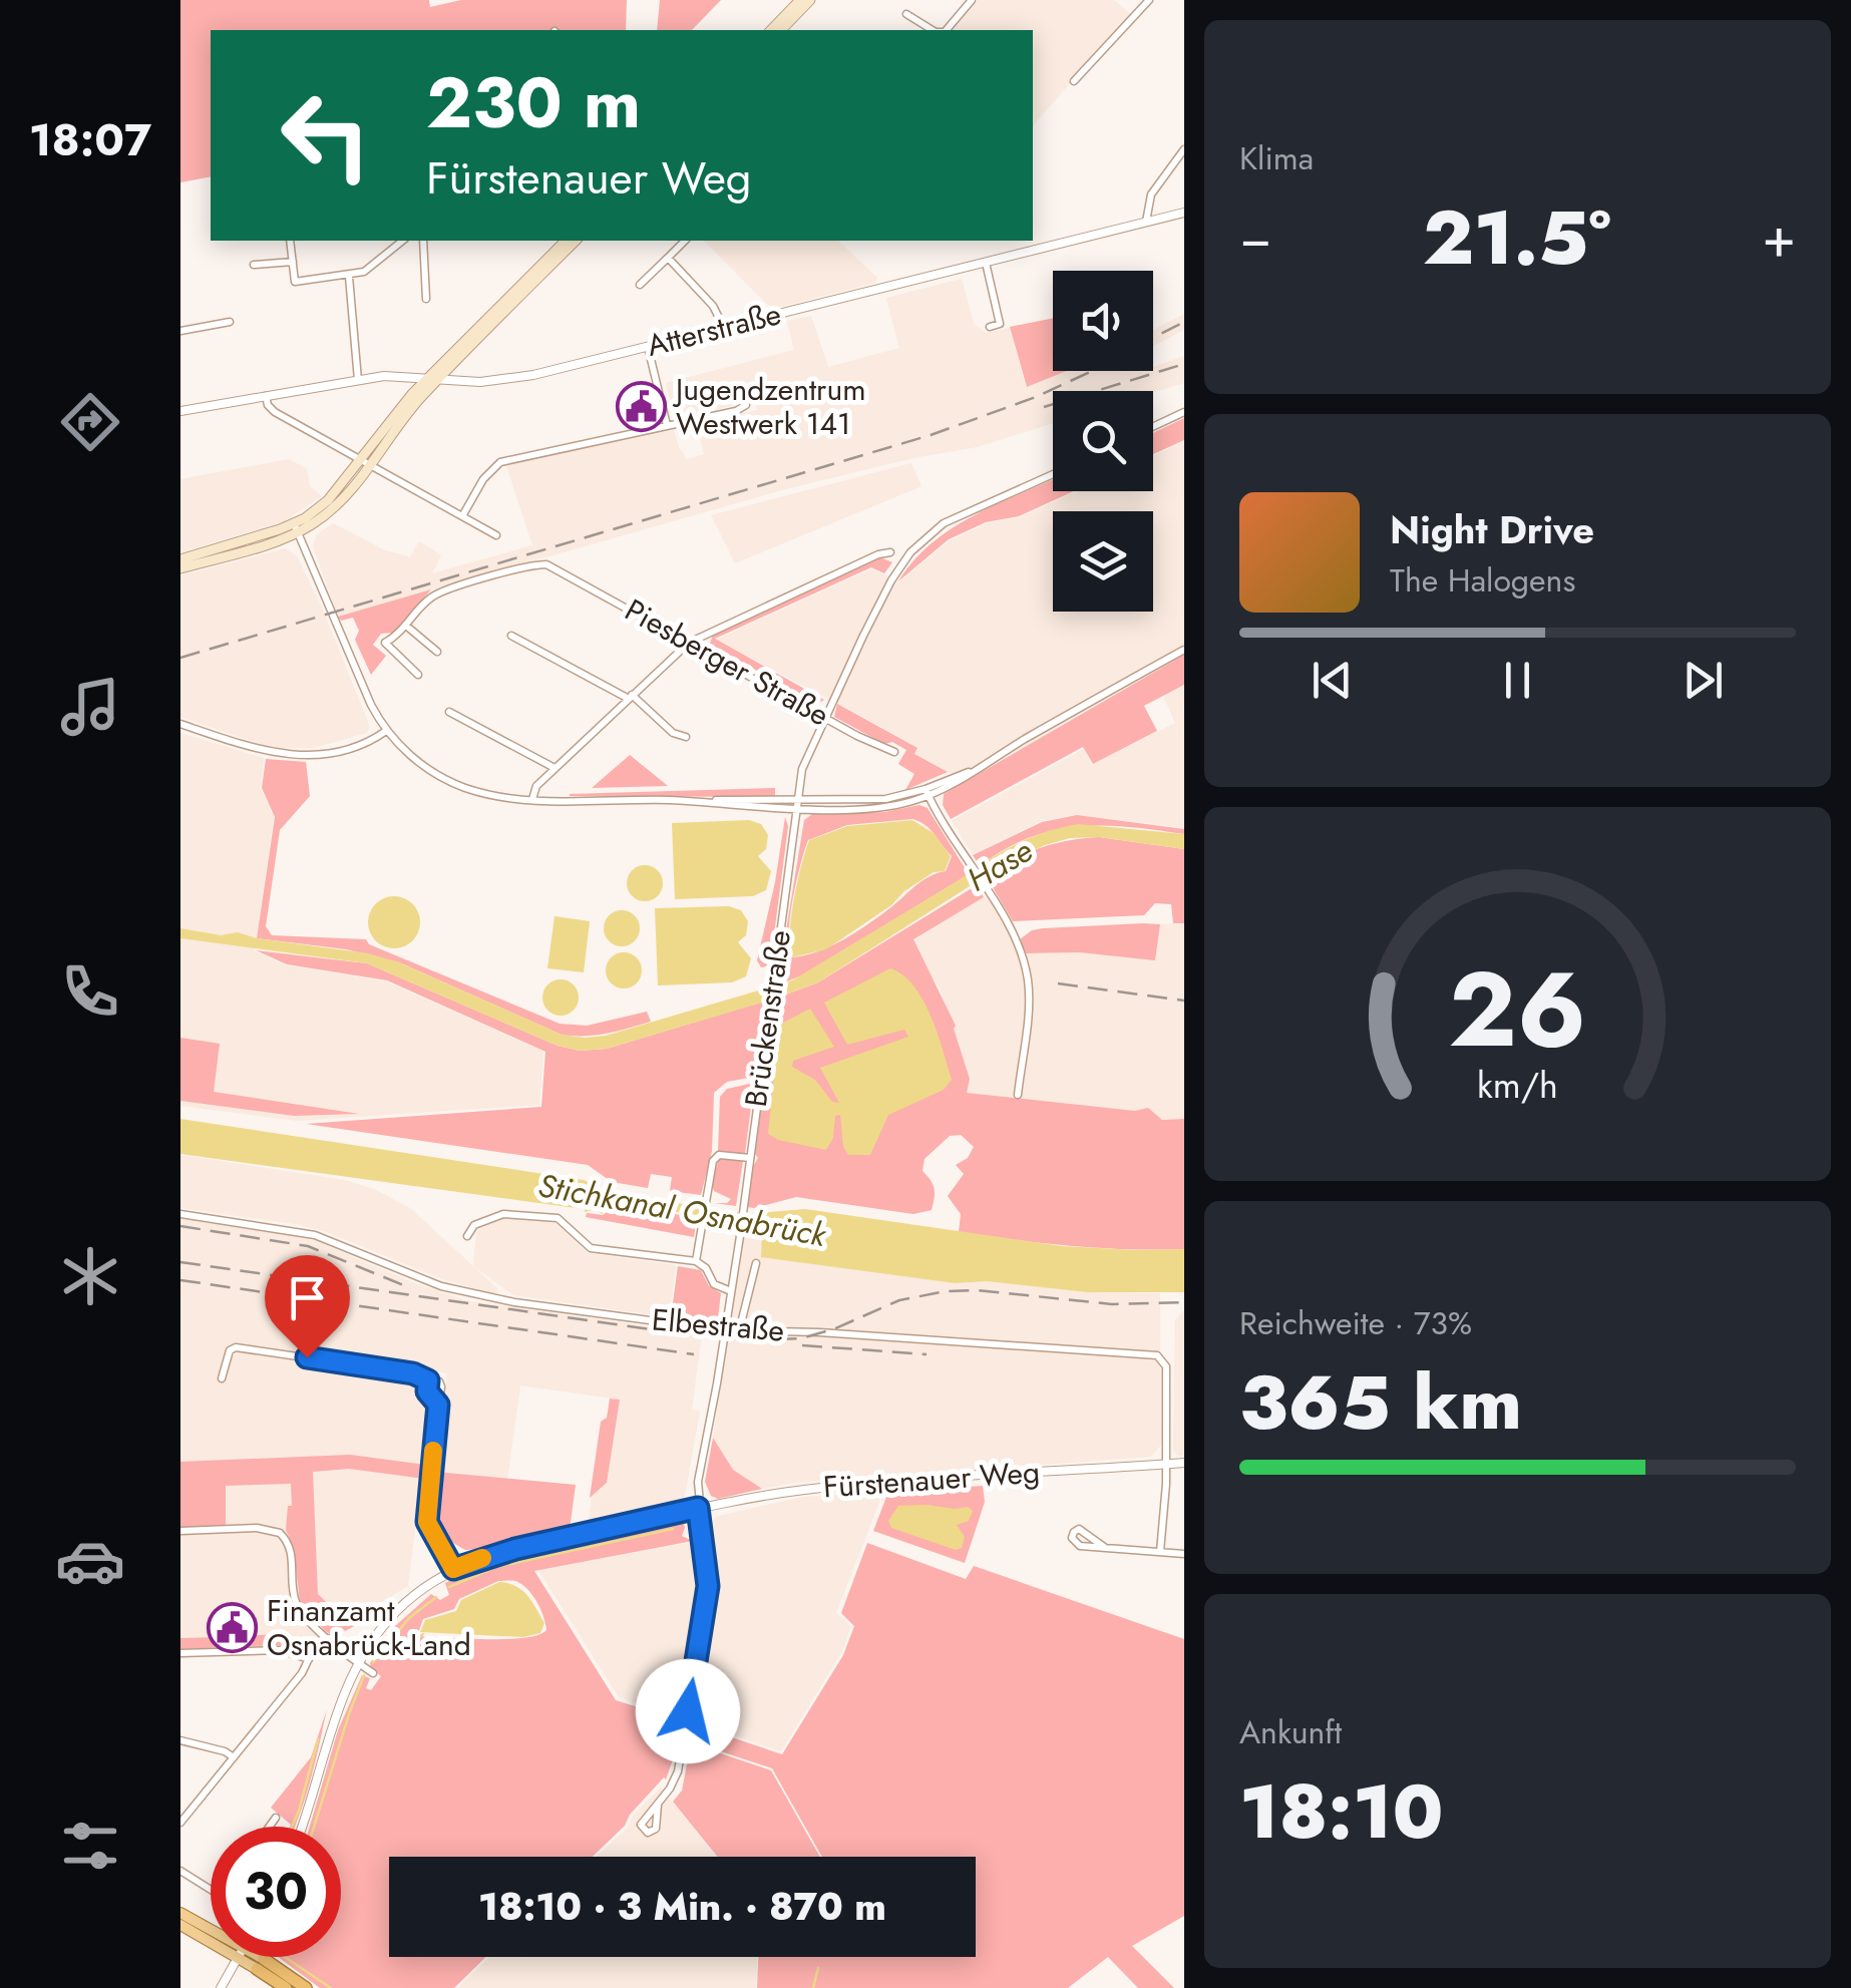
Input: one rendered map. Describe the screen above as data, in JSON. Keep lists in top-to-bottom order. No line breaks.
{"streets":{"street":["Atterstraße","Piesberger Straße","Brückenstraße","Elbestraße","Fürstenauer Weg"]},"crossings":[["Piesberger Straße","Brückenstraße"],["Brückenstraße","Elbestraße"],["Brückenstraße","Fürstenauer Weg"],["Elbestraße","Fürstenauer Weg"]],"water":["Hase","Stichkanal Osnabrück"],"places":{"public building":["Jugendzentrum Westwerk 141","Finanzamt Osnabrück-Land"]},"page":{"tabs":"18:07","tile":["Klima",["Reichweite · 73%","365 km"],["Ankunft","18:10"]],"turn":["230 m","Fürstenauer Weg"],"heat":["−","21.5°","+"],"song":["Night Drive","The Halogens"],"limit":"30","trip":"18:10 · 3 Min. · 870 m","gauge":["26","km/h"]}}
